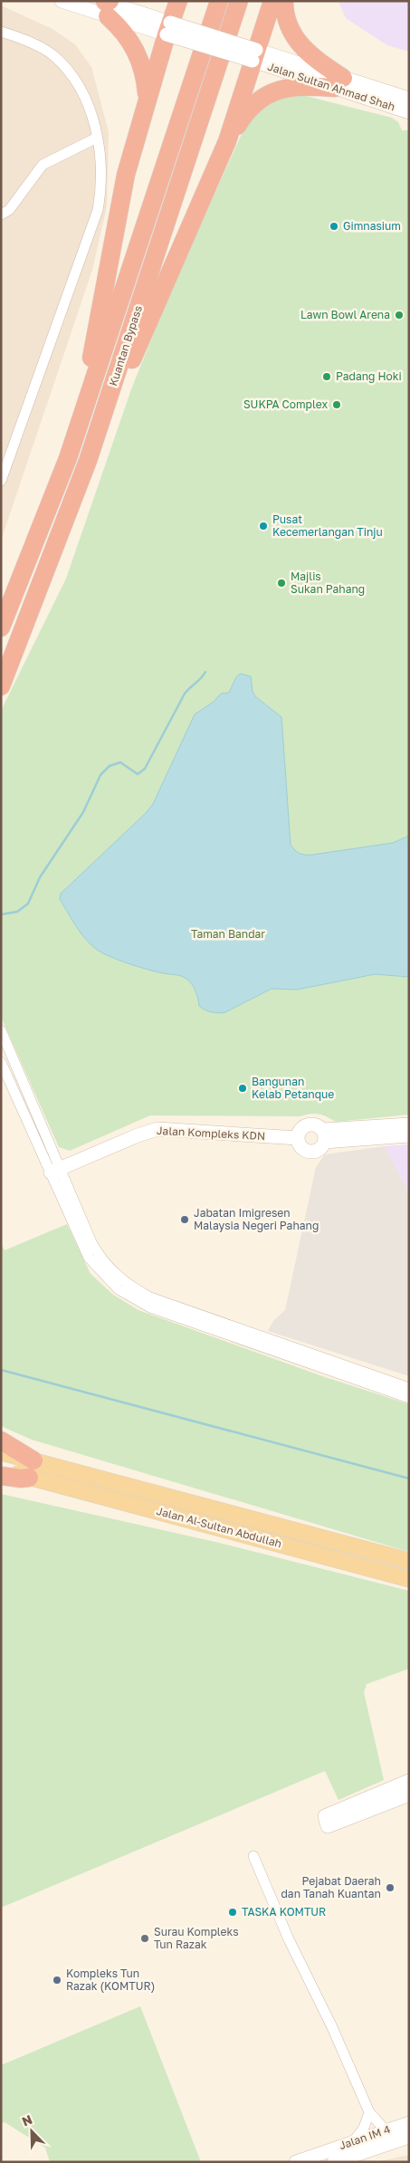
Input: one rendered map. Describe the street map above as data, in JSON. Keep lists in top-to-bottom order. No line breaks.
{"streets":{"highway":["Kuantan Bypass"],"main road":["Jalan Al-Sultan Abdullah"],"street":["Jalan Sultan Ahmad Shah","Jalan Kompleks KDN","Jalan IM 4"]},"parks":["Taman Bandar"],"places":["Gimnasium","Lawn Bowl Arena","Padang Hoki","SUKPA Complex","Pusat Kecemerlangan Tinju","Majlis Sukan Pahang","Bangunan Kelab Petanque","Jabatan Imigresen Malaysia Negeri Pahang","Pejabat Daerah dan Tanah Kuantan","TASKA KOMTUR","Surau Kompleks Tun Razak","Kompleks Tun Razak (KOMTUR)"],"north":"top left"}
